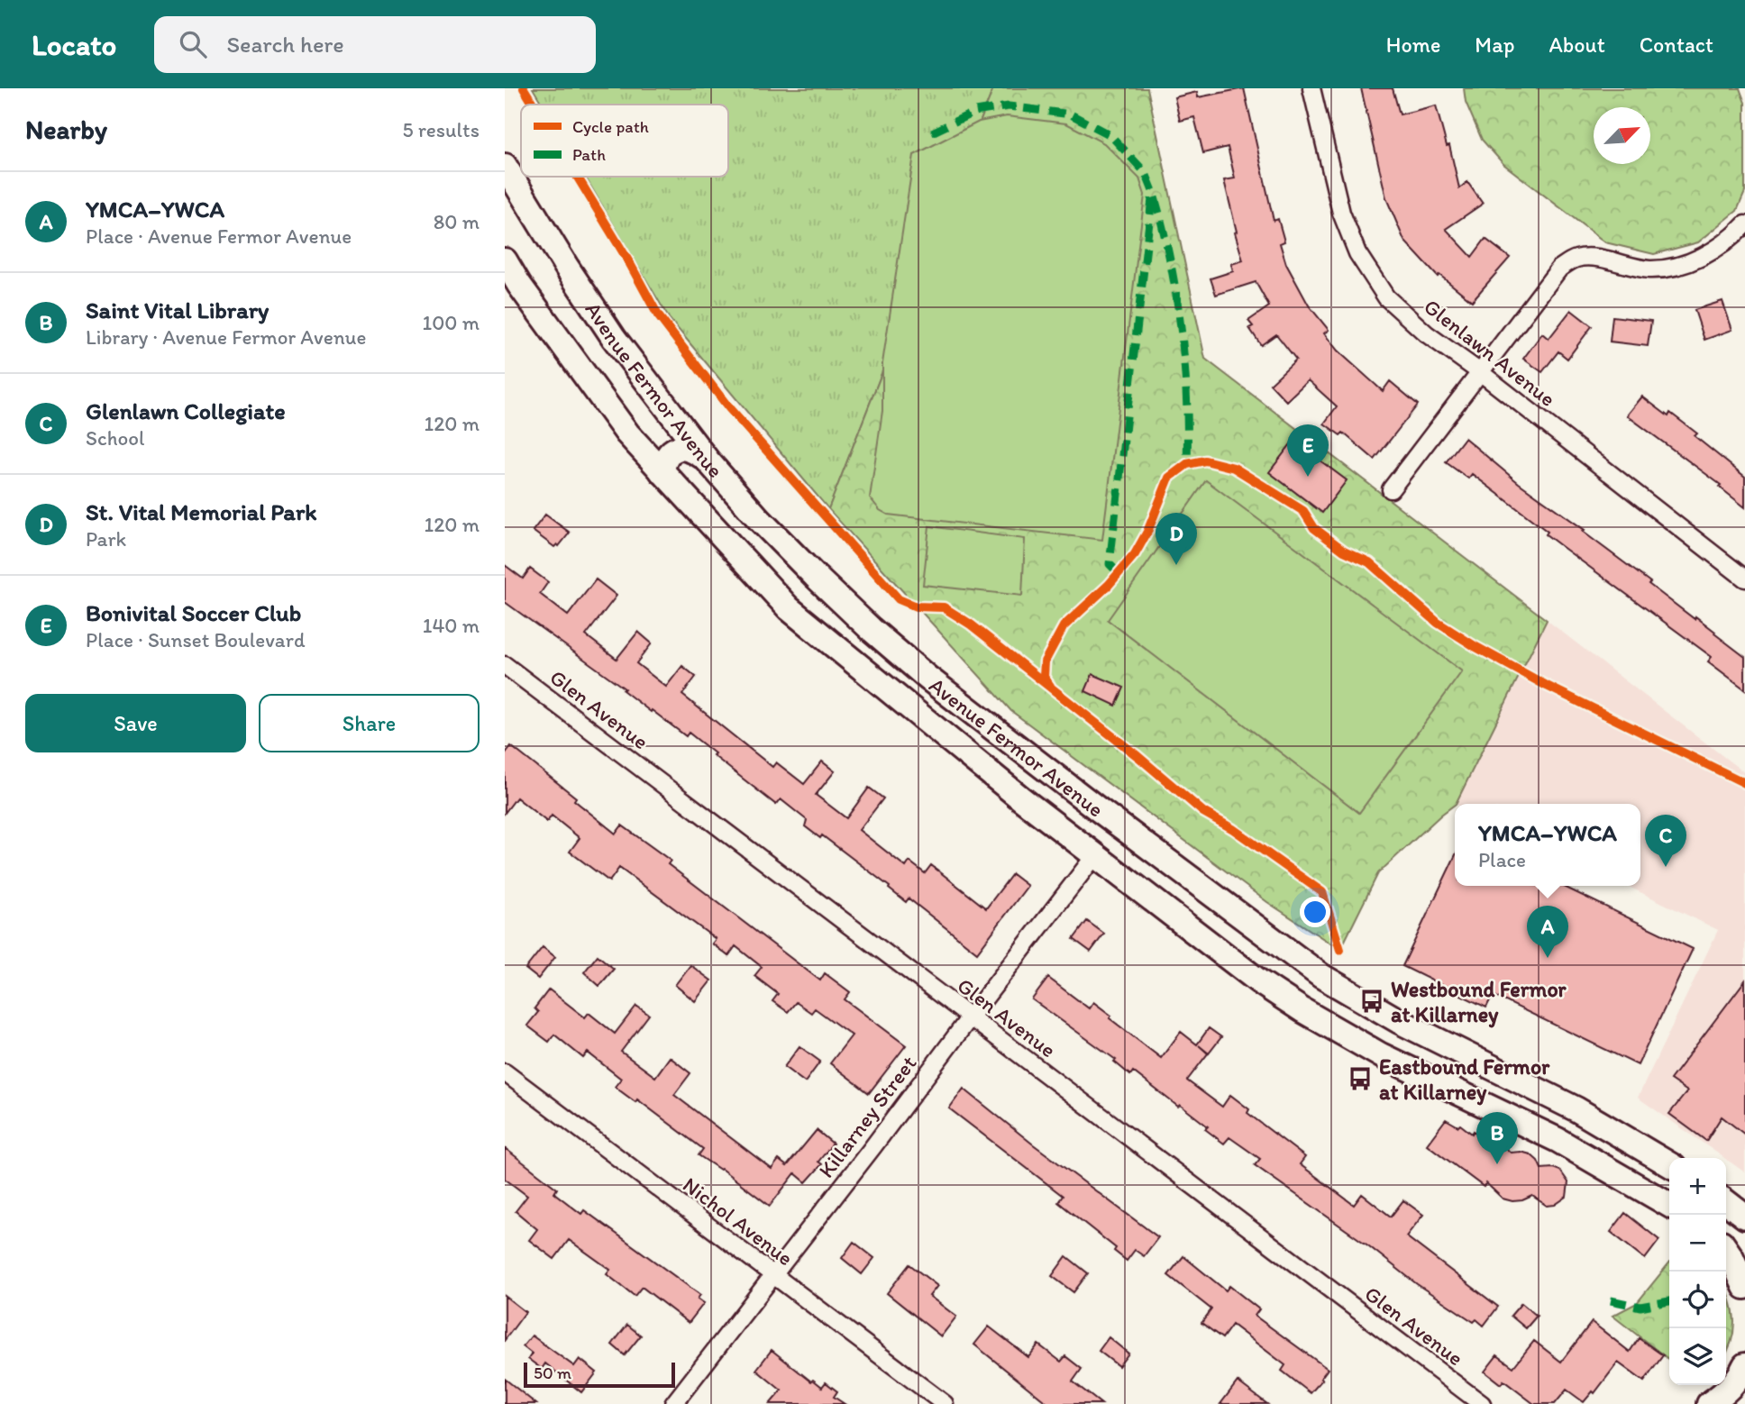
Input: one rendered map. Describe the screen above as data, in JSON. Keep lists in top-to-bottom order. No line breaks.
{"streets":{"main road":["Avenue Fermor Avenue"],"street":["Glenlawn Avenue","Glen Avenue","Killarney Street","Nichol Avenue"]},"crossings":[["Avenue Fermor Avenue","Killarney Street"],["Glen Avenue","Killarney Street"],["Killarney Street","Nichol Avenue"]],"places":{"bus stop":["Westbound Fermor at Killarney","Eastbound Fermor at Killarney"]},"legend":["Cycle path","Path"],"scale_bar":"50 m","north":"top right","page":{"header":"Locato","search":"Search here","nav":["Home","Map","About","Contact"],"heading":["Nearby","5 results"],"list":[{"mark":"A","name":"YMCA–YWCA","note":"Place · Avenue Fermor Avenue","value":"80 m"},{"mark":"B","name":"Saint Vital Library","note":"Library · Avenue Fermor Avenue","value":"100 m"},{"mark":"C","name":"Glenlawn Collegiate","note":"School","value":"120 m"},{"mark":"D","name":"St. Vital Memorial Park","note":"Park","value":"120 m"},{"mark":"E","name":"Bonivital Soccer Club","note":"Place · Sunset Boulevard","value":"140 m"}],"pins":["E","D","C","A","B"],"buttons":["Save","Share"],"popup":["YMCA–YWCA","Place"],"map_buttons":["+","−"],"scale":"50 m"}}
